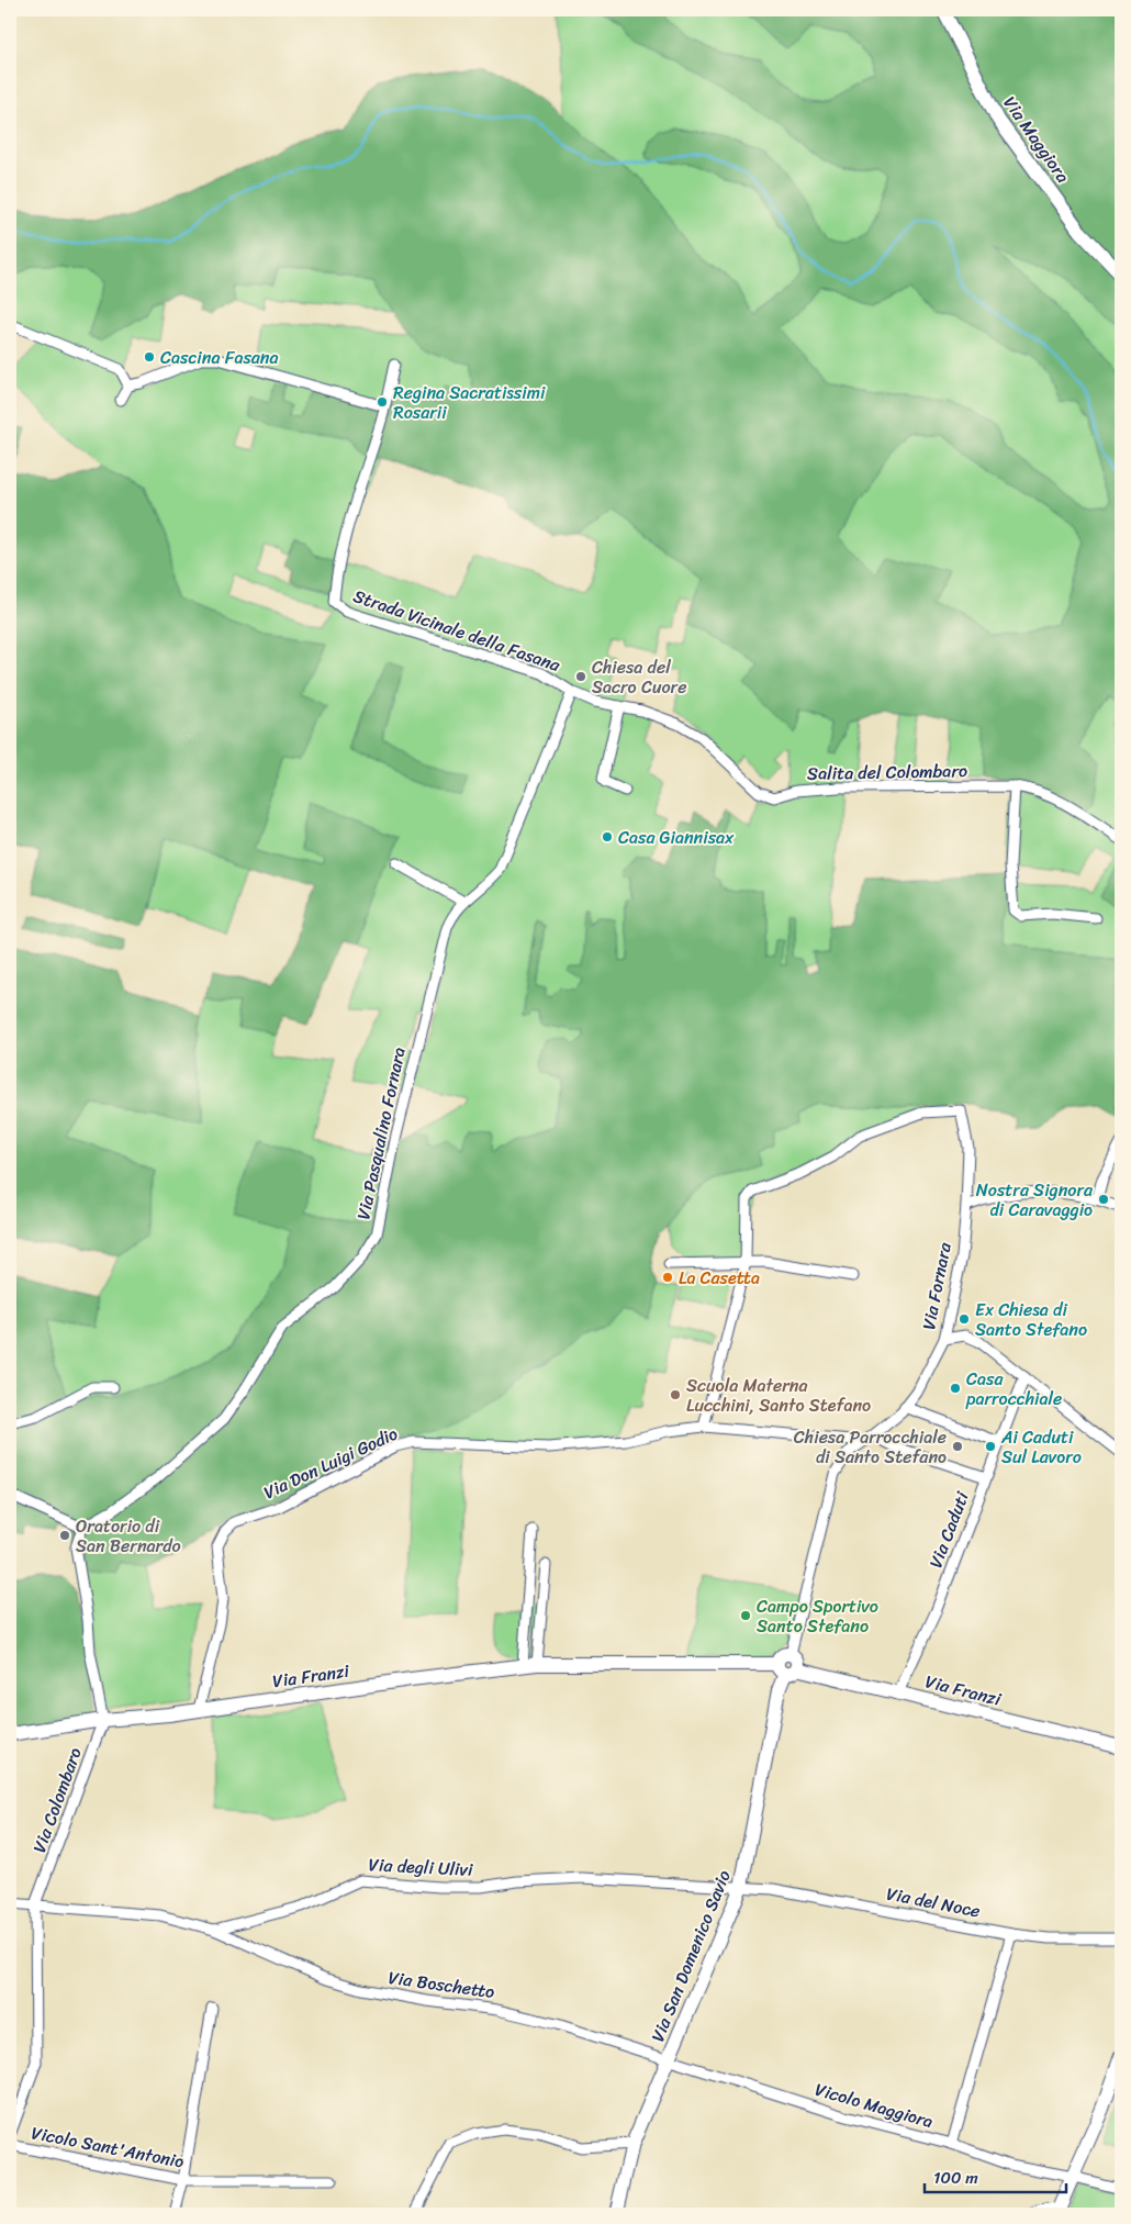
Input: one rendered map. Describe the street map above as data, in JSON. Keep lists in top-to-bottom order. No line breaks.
{"streets":{"main road":["Via Maggiora","Via Franzi","Via San Domenico Savio"],"street":["Strada Vicinale della Fasana","Salita del Colombaro","Via Pasqualino Fornara","Via Fornara","Via Don Luigi Godio","Via Caduti","Via Colombaro","Via degli Ulivi","Via del Noce","Via Boschetto","Vicolo Maggiora","Vicolo Sant'Antonio"]},"crossings":[["Strada Vicinale della Fasana","Salita del Colombaro"],["Strada Vicinale della Fasana","Via Pasqualino Fornara"],["Salita del Colombaro","Via Pasqualino Fornara"],["Via Fornara","Via Don Luigi Godio"],["Via Don Luigi Godio","Via Franzi"],["Via Caduti","Via Franzi"],["Via Franzi","Via Colombaro"],["Via Franzi","Via San Domenico Savio"],["Via Colombaro","Via degli Ulivi"],["Via degli Ulivi","Via del Noce"],["Via degli Ulivi","Via San Domenico Savio"],["Via degli Ulivi","Via Boschetto"],["Via del Noce","Via San Domenico Savio"],["Via San Domenico Savio","Via Boschetto"],["Via San Domenico Savio","Vicolo Maggiora"],["Via Boschetto","Vicolo Maggiora"]],"places":["Cascina Fasana","Regina Sacratissimi Rosarii","Chiesa del Sacro Cuore","Casa Giannisax","Nostra Signora di Caravaggio","La Casetta","Ex Chiesa di Santo Stefano","Casa parrocchiale","Scuola Materna Lucchini, Santo Stefano","Chiesa Parrocchiale di Santo Stefano","Ai Caduti Sul Lavoro","Oratorio di San Bernardo","Campo Sportivo Santo Stefano"],"scale_bar":"100 m"}
